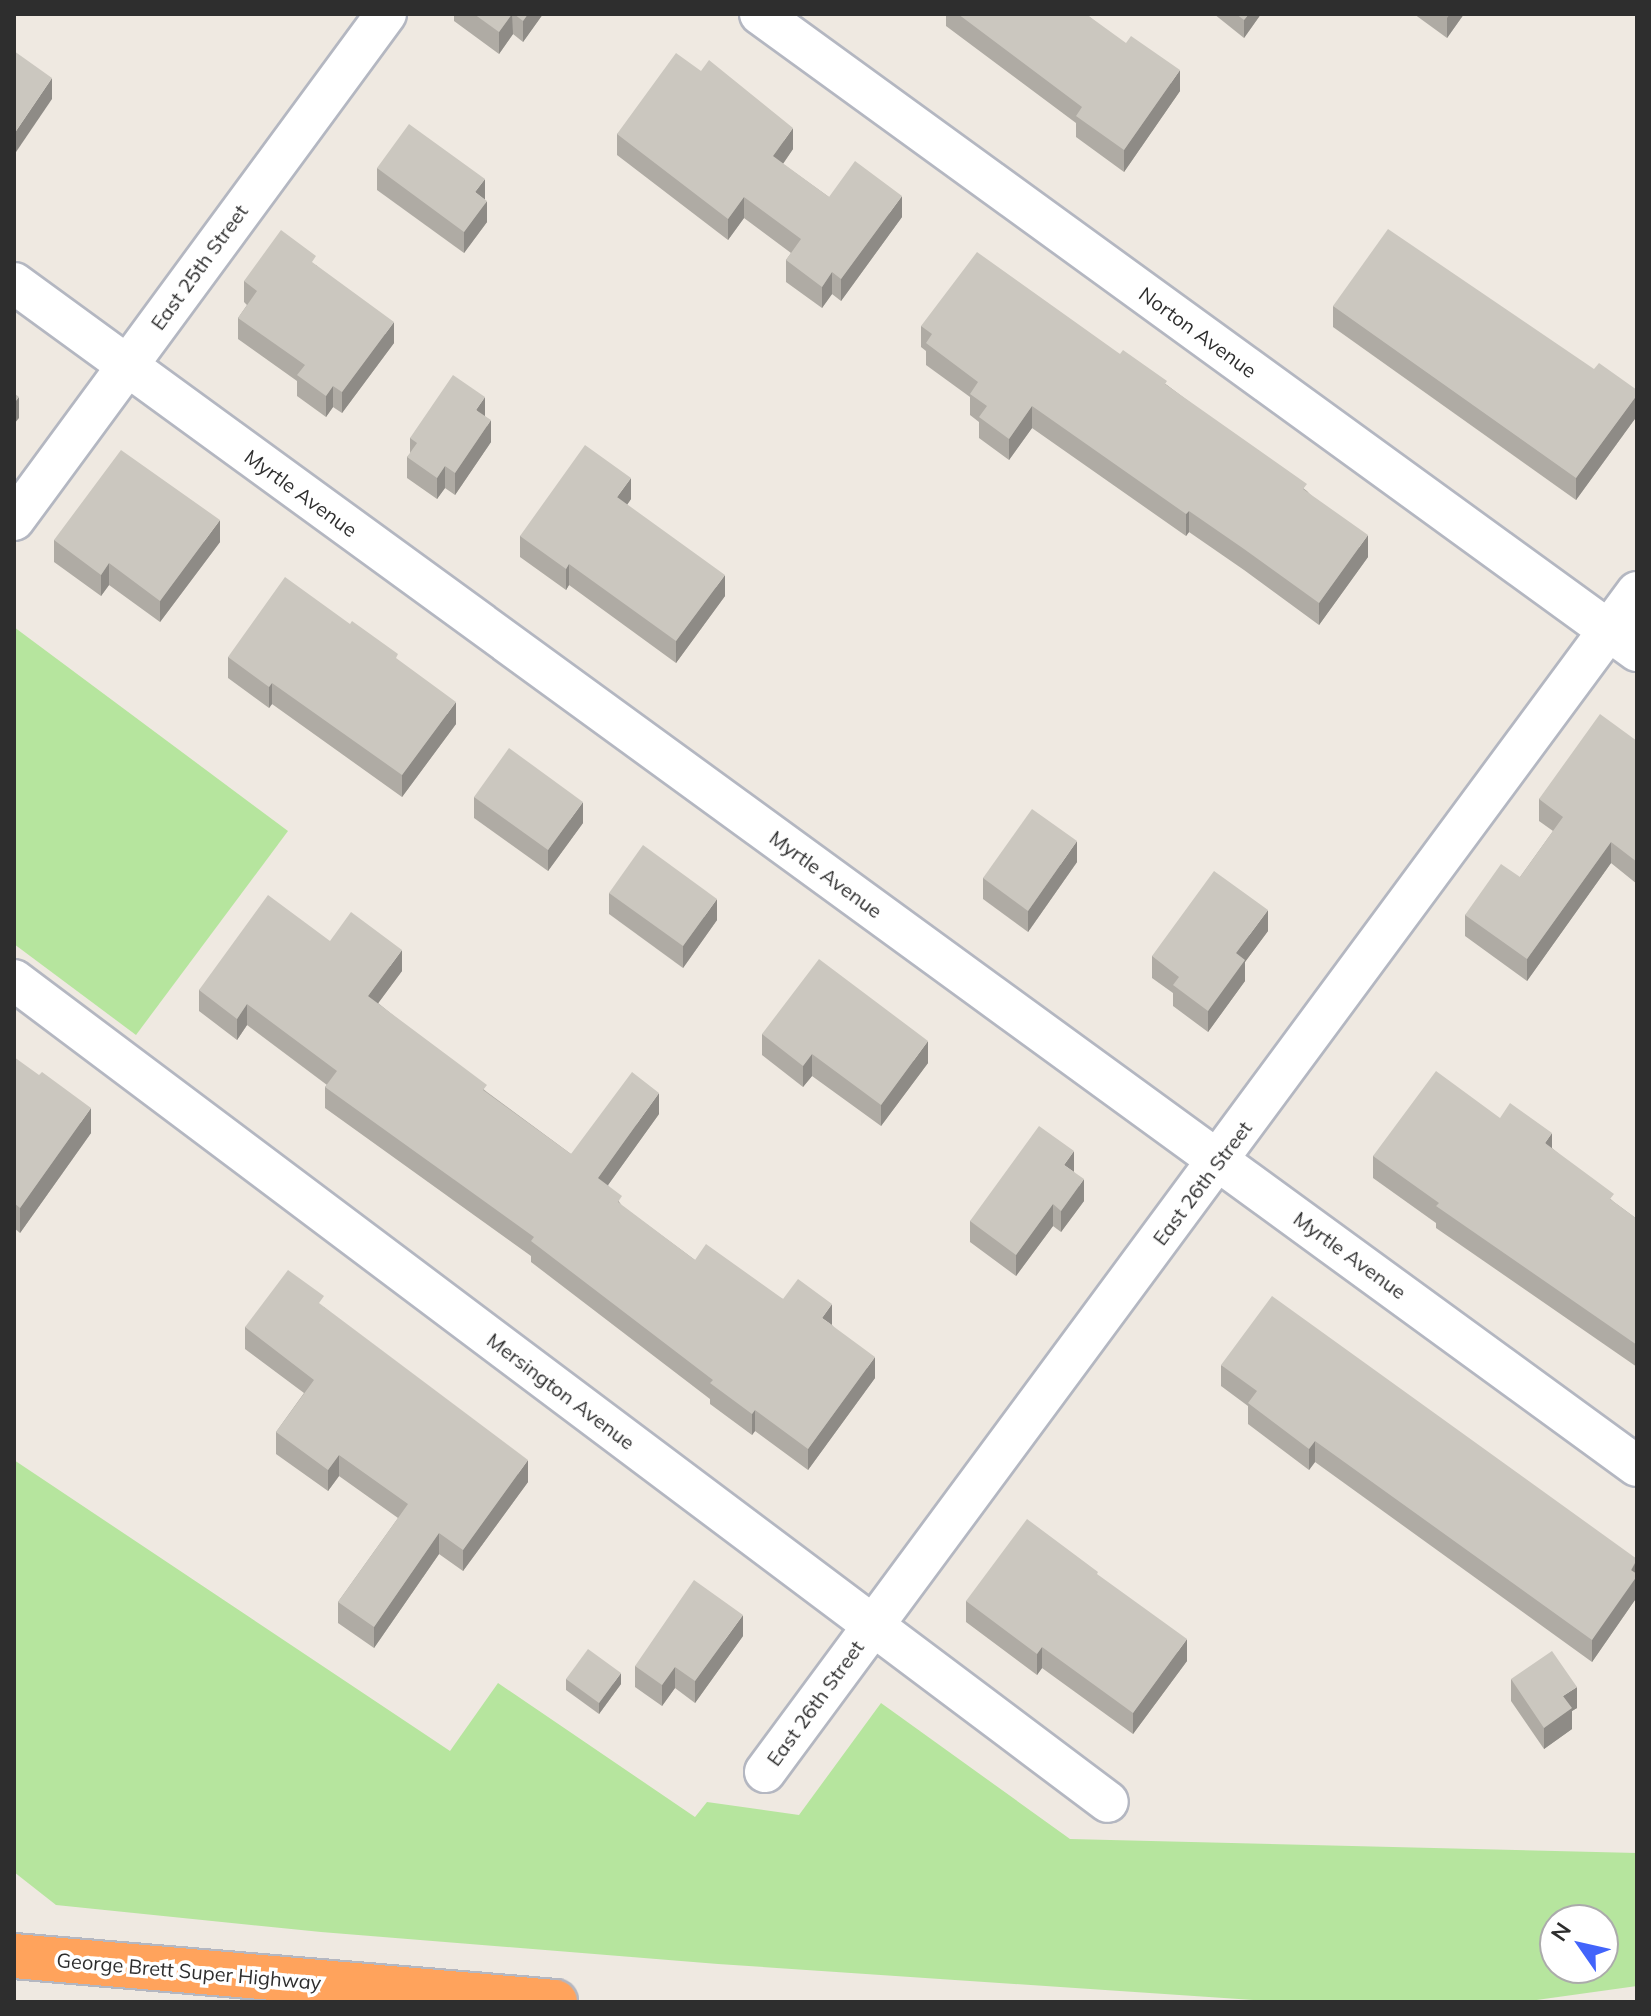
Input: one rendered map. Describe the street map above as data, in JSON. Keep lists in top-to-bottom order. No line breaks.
{"streets":{"highway":["George Brett Super Highway"],"street":["East 25th Street","Norton Avenue","Myrtle Avenue","East 26th Street","Mersington Avenue"]},"crossings":[["East 25th Street","Myrtle Avenue"],["Norton Avenue","East 26th Street"],["Myrtle Avenue","East 26th Street"],["East 26th Street","Mersington Avenue"]],"north":"top left"}
